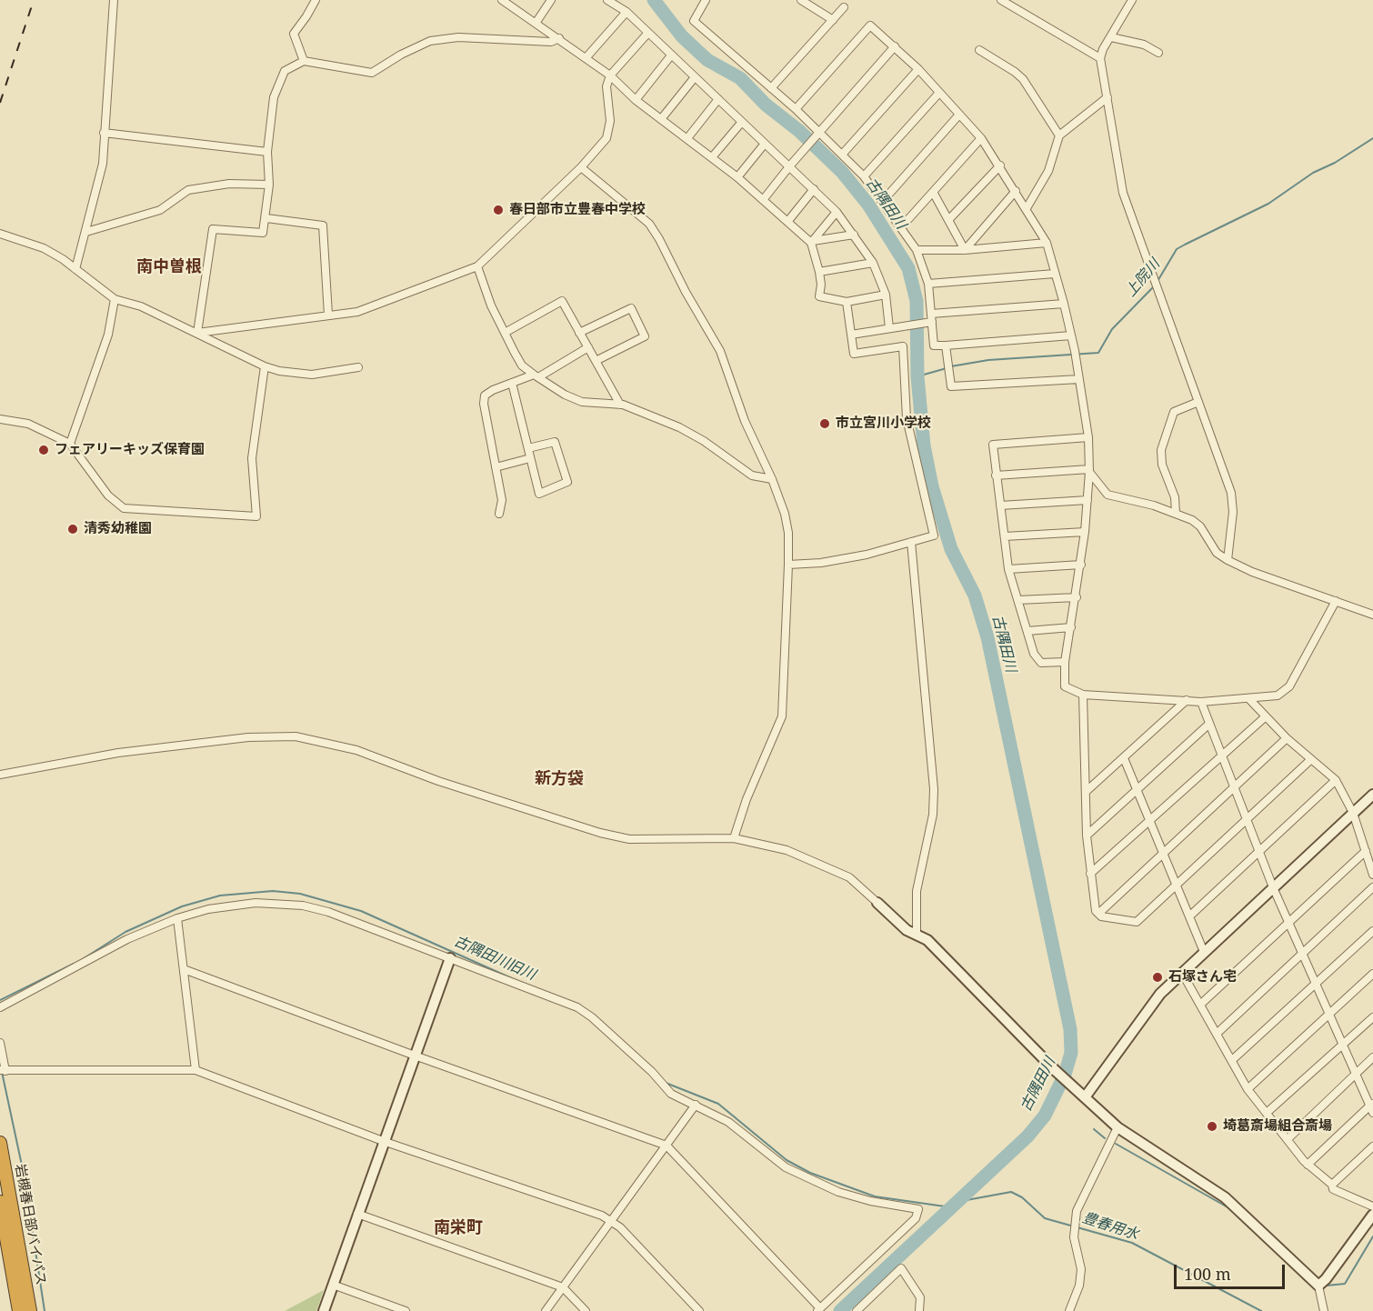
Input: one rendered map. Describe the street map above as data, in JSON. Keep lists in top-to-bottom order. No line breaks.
{"streets":{"highway":["岩槻春日部バイパス"]},"districts":["南中曽根","新方袋","南栄町"],"water":["古隅田川","上院川","古隅田川旧川","豊春用水"],"places":["春日部市立豊春中学校","市立宮川小学校","フェアリーキッズ保育園","清秀幼稚園","石塚さん宅","埼葛斎場組合斎場"],"scale_bar":"100 m"}
